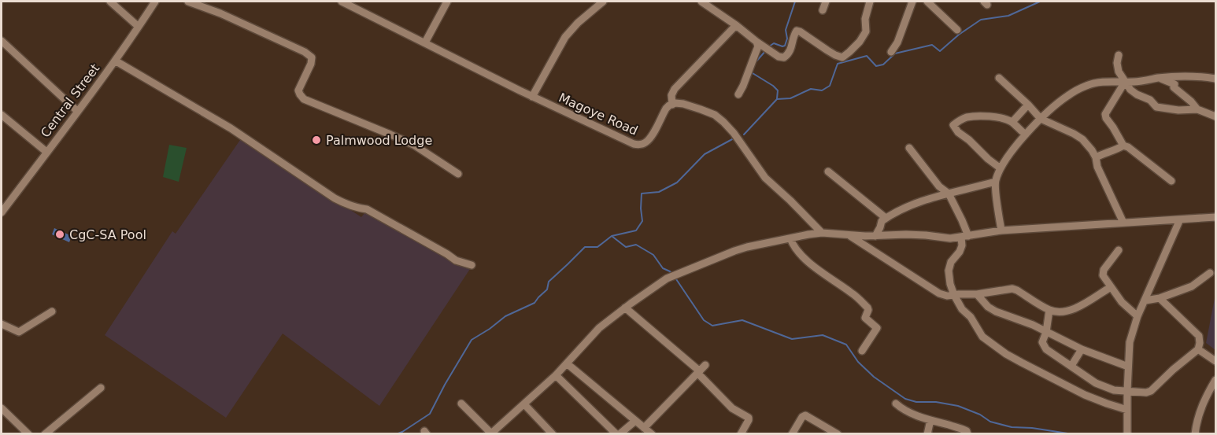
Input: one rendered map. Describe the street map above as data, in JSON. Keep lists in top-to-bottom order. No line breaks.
{"streets":{"street":["Central Street","Magoye Road"]},"places":["Palmwood Lodge","CgC-SA Pool"]}
